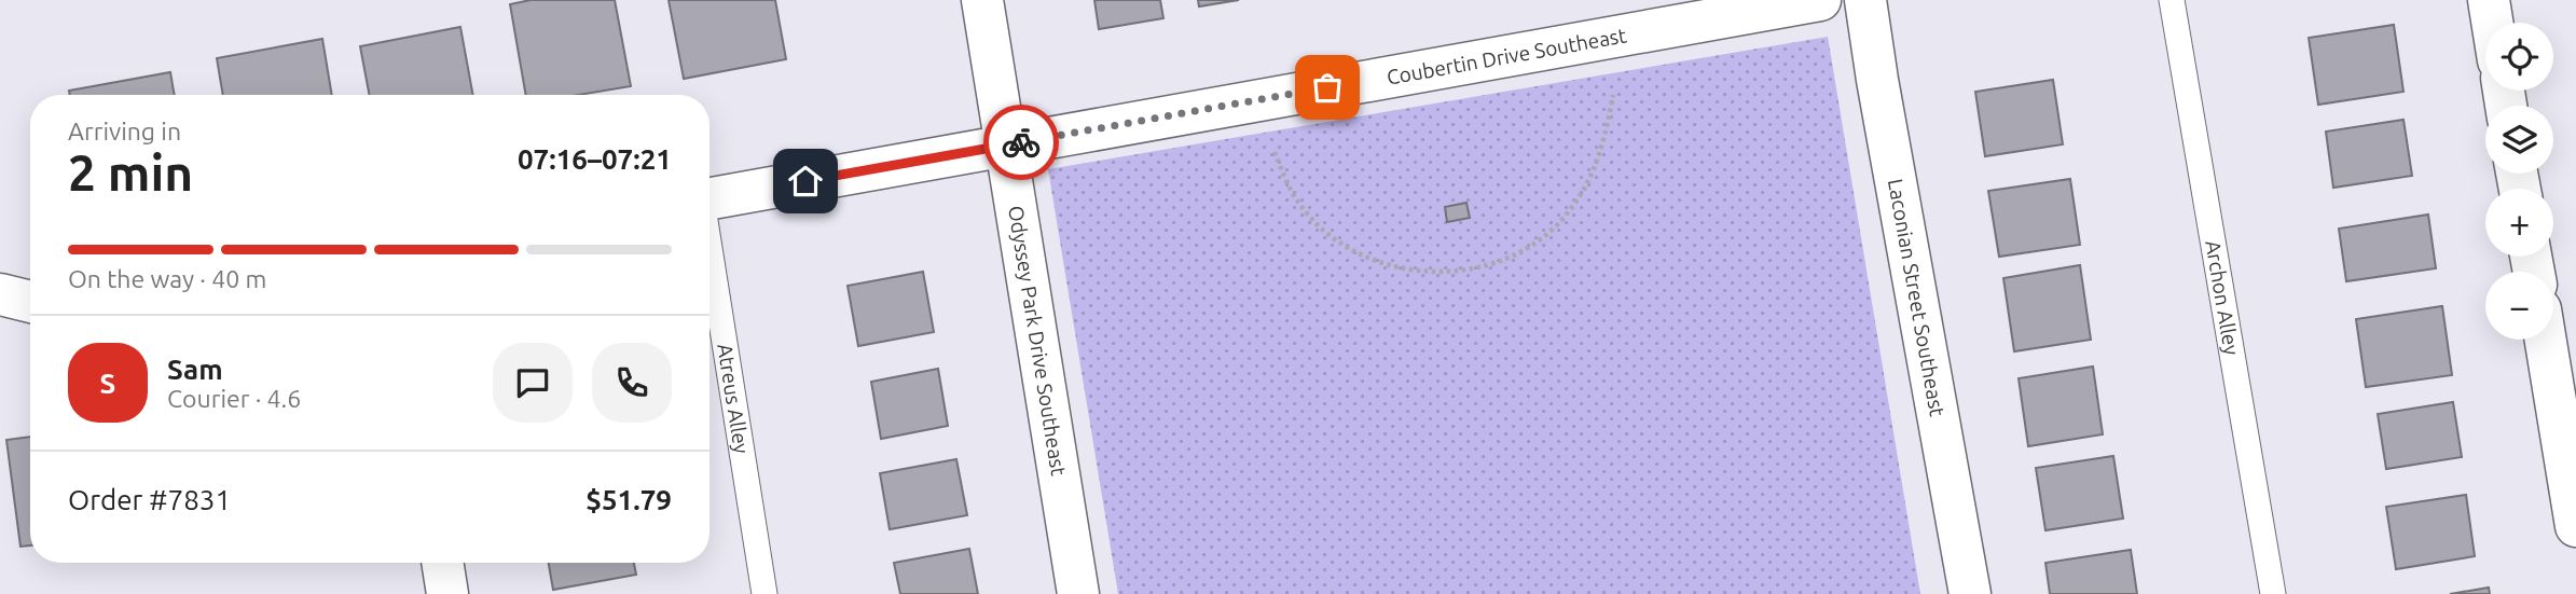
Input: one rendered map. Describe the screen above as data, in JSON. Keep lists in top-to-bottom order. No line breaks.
{"streets":{"street":["Coubertin Drive Southeast","Laconian Street Southeast","Odyssey Park Drive Southeast"],"lane":["Archon Alley","Atreus Alley"]},"crossings":[["Coubertin Drive Southeast","Odyssey Park Drive Southeast"]],"page":{"map_buttons":["+","−"],"heading":["2 min","Arriving in","07:16–07:21"],"panel":["Sam","Courier · 4.6","Order #7831","$51.79"],"bar":"On the way · 40 m","round":"S"}}
